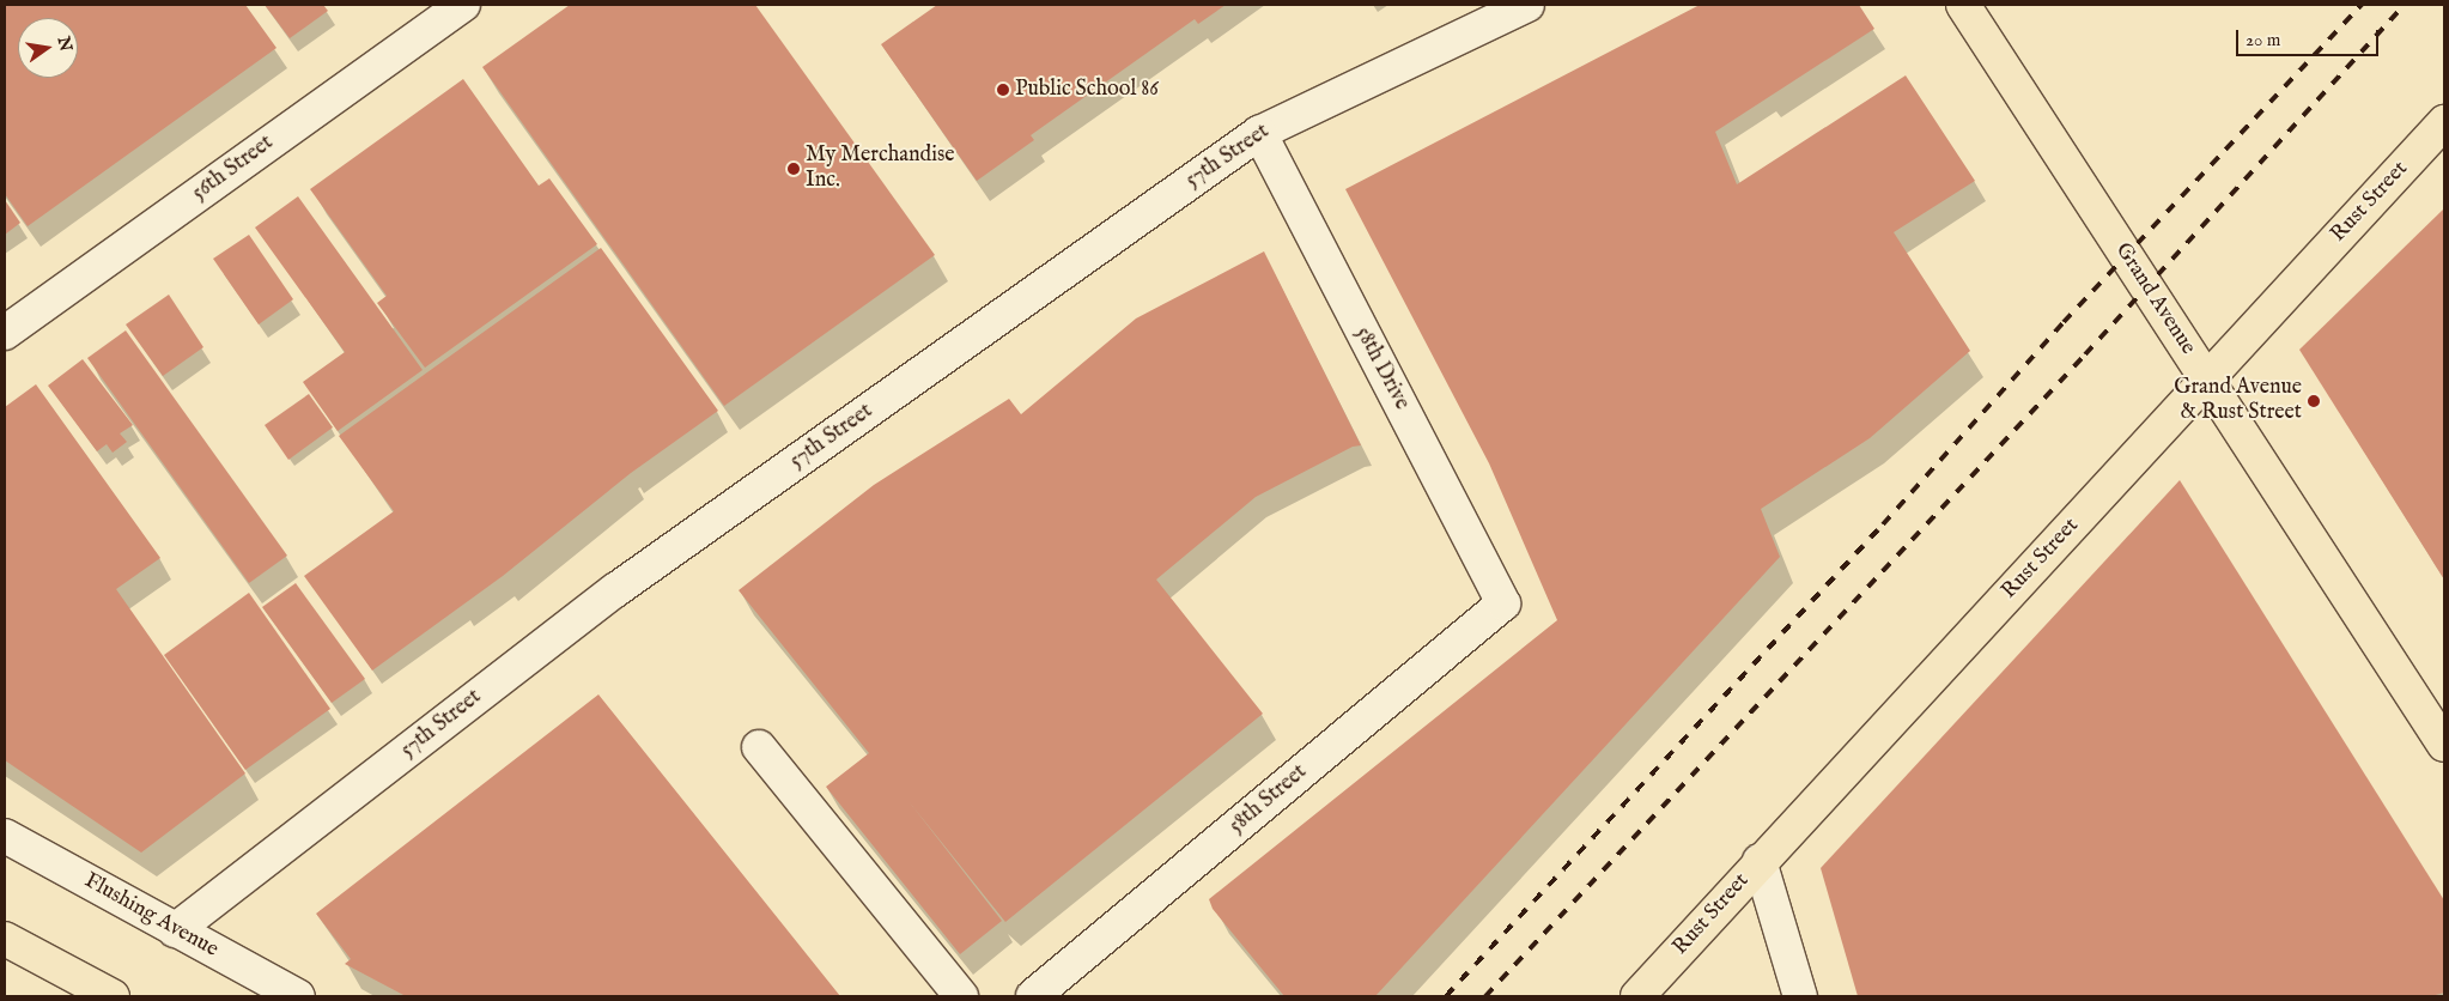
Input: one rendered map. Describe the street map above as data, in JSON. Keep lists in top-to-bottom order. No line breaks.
{"streets":{"main road":["Rust Street","Grand Avenue"],"street":["57th Street","56th Street","58th Drive","58th Street","Flushing Avenue"]},"crossings":[["57th Street","58th Drive"],["57th Street","Flushing Avenue"],["Rust Street","Grand Avenue"],["58th Drive","58th Street"]],"places":["Public School 86","My Merchandise Inc.","Grand Avenue & Rust Street"],"scale_bar":"20 m","north":"right"}
